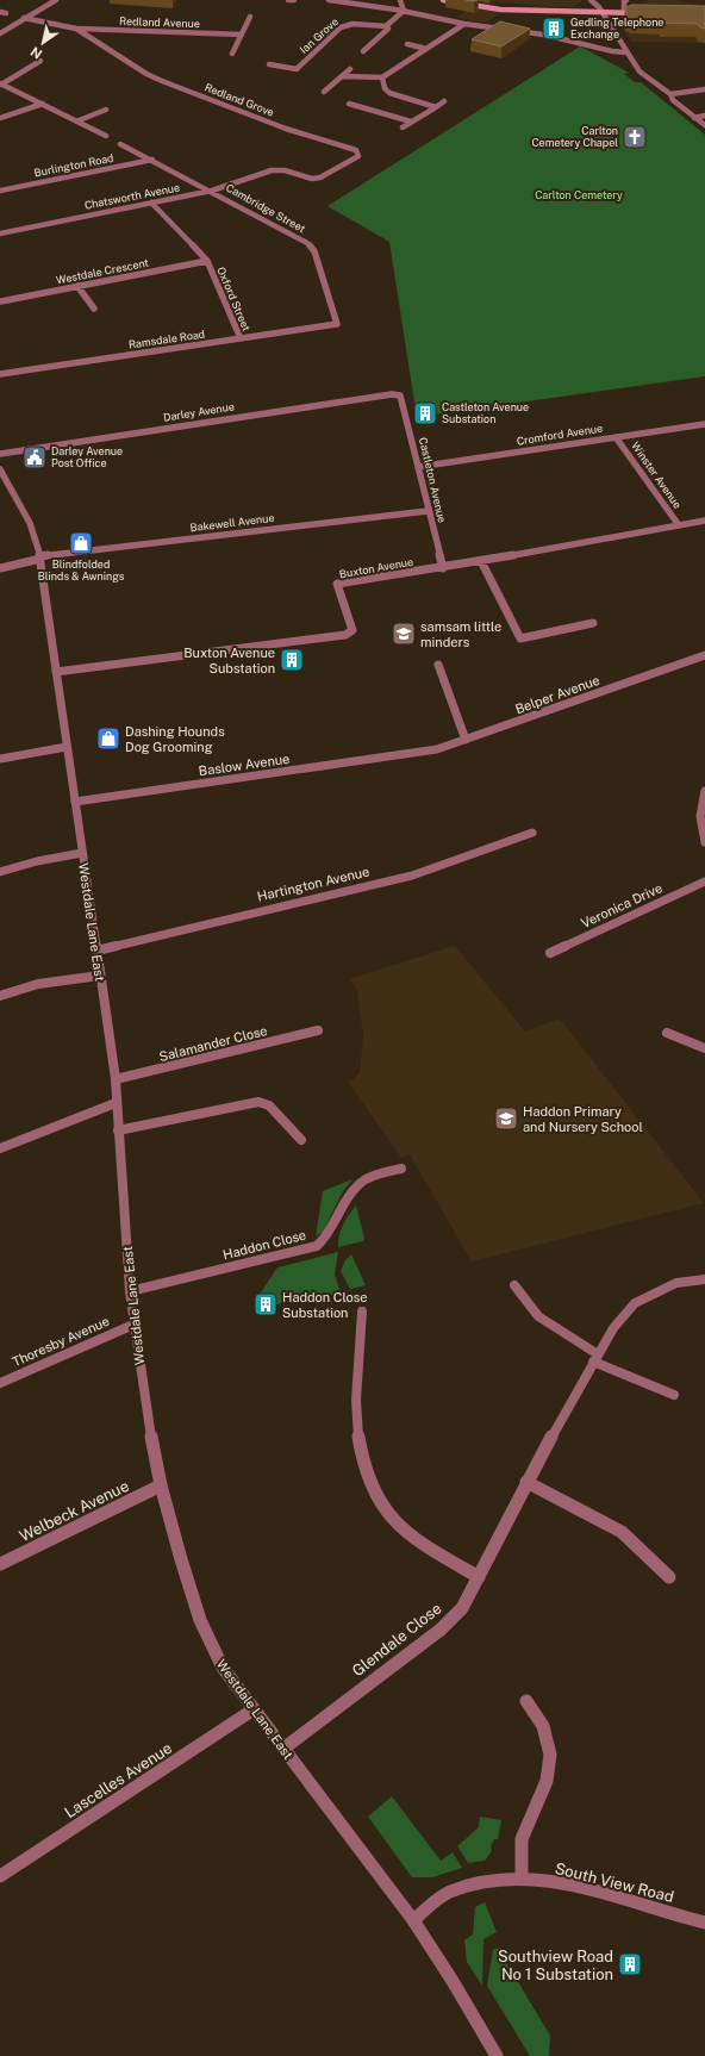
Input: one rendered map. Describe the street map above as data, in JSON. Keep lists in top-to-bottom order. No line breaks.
{"streets":{"street":["Redland Avenue","Ian Grove","Redland Grove","Burlington Road","Chatsworth Avenue","Cambridge Street","Westdale Crescent","Oxford Street","Ramsdale Road","Darley Avenue","Cromford Avenue","Winster Avenue","Castleton Avenue","Bakewell Avenue","Buxton Avenue","Belper Avenue","Baslow Avenue","Hartington Avenue","Veronica Drive","Westdale Lane East","Salamander Close","Haddon Close","Thoresby Avenue","Welbeck Avenue","Glendale Close","Lascelles Avenue","South View Road"]},"crossings":[["Redland Avenue","Redland Grove"],["Redland Grove","Chatsworth Avenue"],["Burlington Road","Chatsworth Avenue"],["Burlington Road","Cambridge Street"],["Chatsworth Avenue","Cambridge Street"],["Chatsworth Avenue","Oxford Street"],["Cambridge Street","Ramsdale Road"],["Westdale Crescent","Oxford Street"],["Oxford Street","Ramsdale Road"],["Darley Avenue","Castleton Avenue"],["Cromford Avenue","Winster Avenue"],["Cromford Avenue","Castleton Avenue"],["Winster Avenue","Buxton Avenue"],["Castleton Avenue","Bakewell Avenue"],["Castleton Avenue","Buxton Avenue"],["Bakewell Avenue","Westdale Lane East"],["Buxton Avenue","Westdale Lane East"],["Belper Avenue","Baslow Avenue"],["Baslow Avenue","Westdale Lane East"],["Hartington Avenue","Westdale Lane East"],["Westdale Lane East","Salamander Close"],["Westdale Lane East","Haddon Close"],["Westdale Lane East","Thoresby Avenue"],["Westdale Lane East","Welbeck Avenue"],["Westdale Lane East","Glendale Close"],["Westdale Lane East","Lascelles Avenue"],["Westdale Lane East","South View Road"]],"parks":["Carlton Cemetery"],"places":{"building":["Gedling Telephone Exchange","Castleton Avenue Substation","Buxton Avenue Substation","Haddon Close Substation","Southview Road No 1 Substation"],"church":["Carlton Cemetery Chapel"],"public building":["Darley Avenue Post Office"],"shop":["Blindfolded Blinds & Awnings","Dashing Hounds Dog Grooming"],"school or university":["samsam little minders","Haddon Primary and Nursery School"]},"north":"bottom left"}
